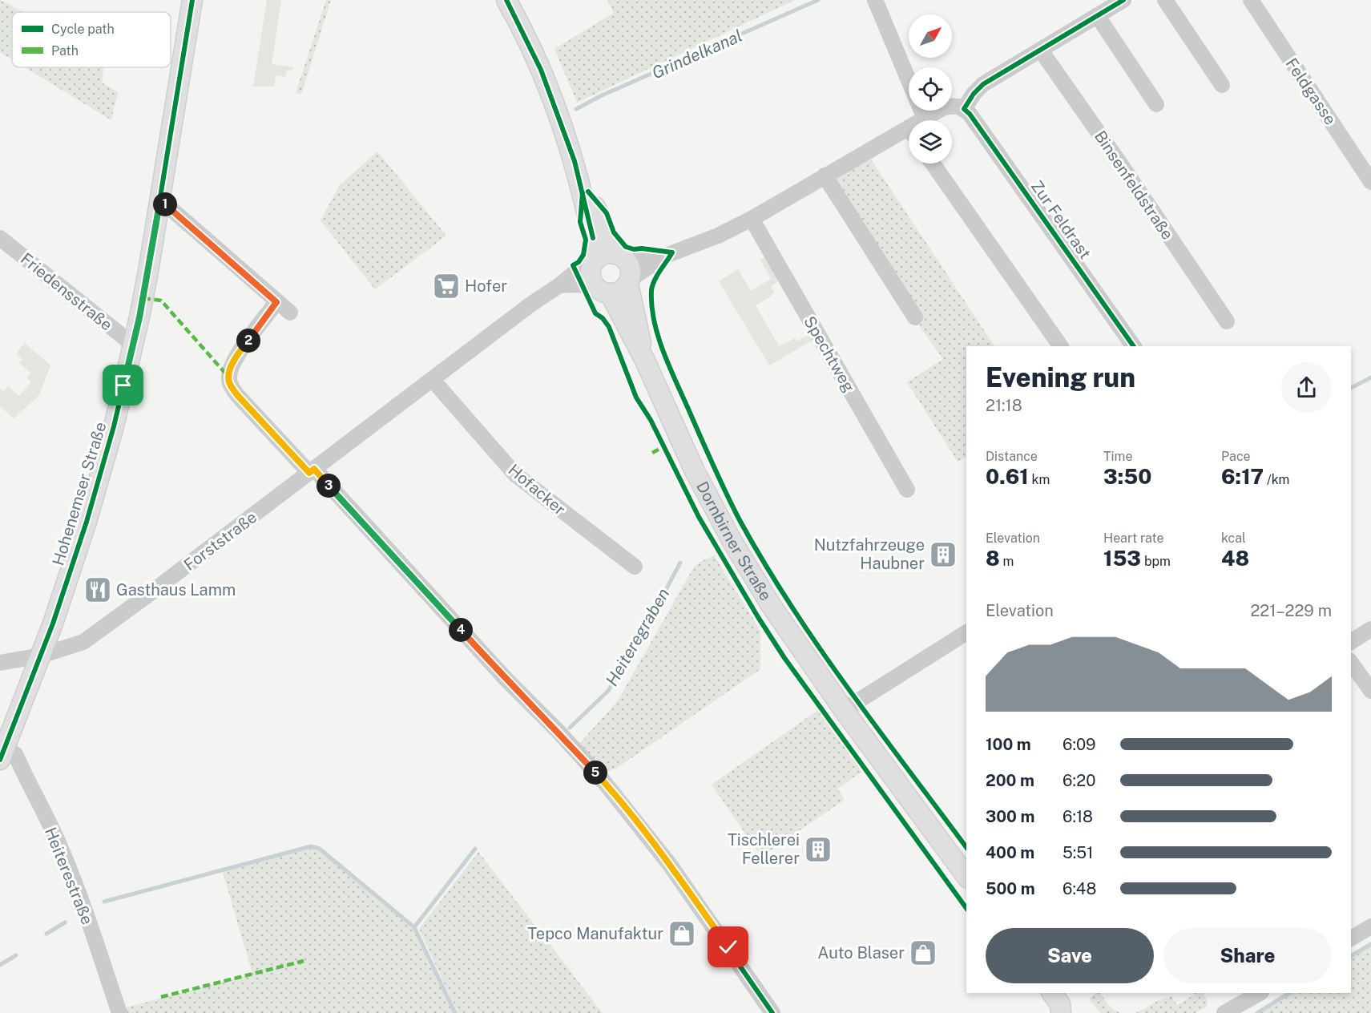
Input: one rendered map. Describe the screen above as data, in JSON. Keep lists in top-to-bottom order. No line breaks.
{"streets":{"main road":["Hohenemser Straße","Dornbirner Straße"],"street":["Feldgasse","Binsenfeldstraße","Zur Feldrast","Friedensstraße","Spechtweg","Hofacker","Forststraße","Heiterestraße"]},"crossings":[["Friedensstraße","Hohenemser Straße"],["Hofacker","Forststraße"],["Hohenemser Straße","Forststraße"],["Hohenemser Straße","Heiterestraße"],["Forststraße","Dornbirner Straße"]],"water":["Grindelkanal","Heiteregraben"],"places":{"supermarket":["Hofer"],"building":["Nutzfahrzeuge Haubner","Tischlerei Fellerer"],"restaurant":["Gasthaus Lamm"],"shop":["Tepco Manufaktur","Auto Blaser"]},"legend":["Cycle path","Path"],"north":"top right","page":{"pins":["1","2","3","4","5"],"heading":["Evening run","21:18"],"stats":[["Distance","0.61 km"],["Time","3:50"],["Pace","6:17 /km"],["Elevation","8 m"],["Heart rate","153 bpm"],["kcal","48"]],"chart":["Elevation","221–229 m"],"list":[{"name":"100 m","note":"6:09"},{"name":"200 m","note":"6:20"},{"name":"300 m","note":"6:18"},{"name":"400 m","note":"5:51"},{"name":"500 m","note":"6:48"}],"buttons":["Save","Share"]}}
